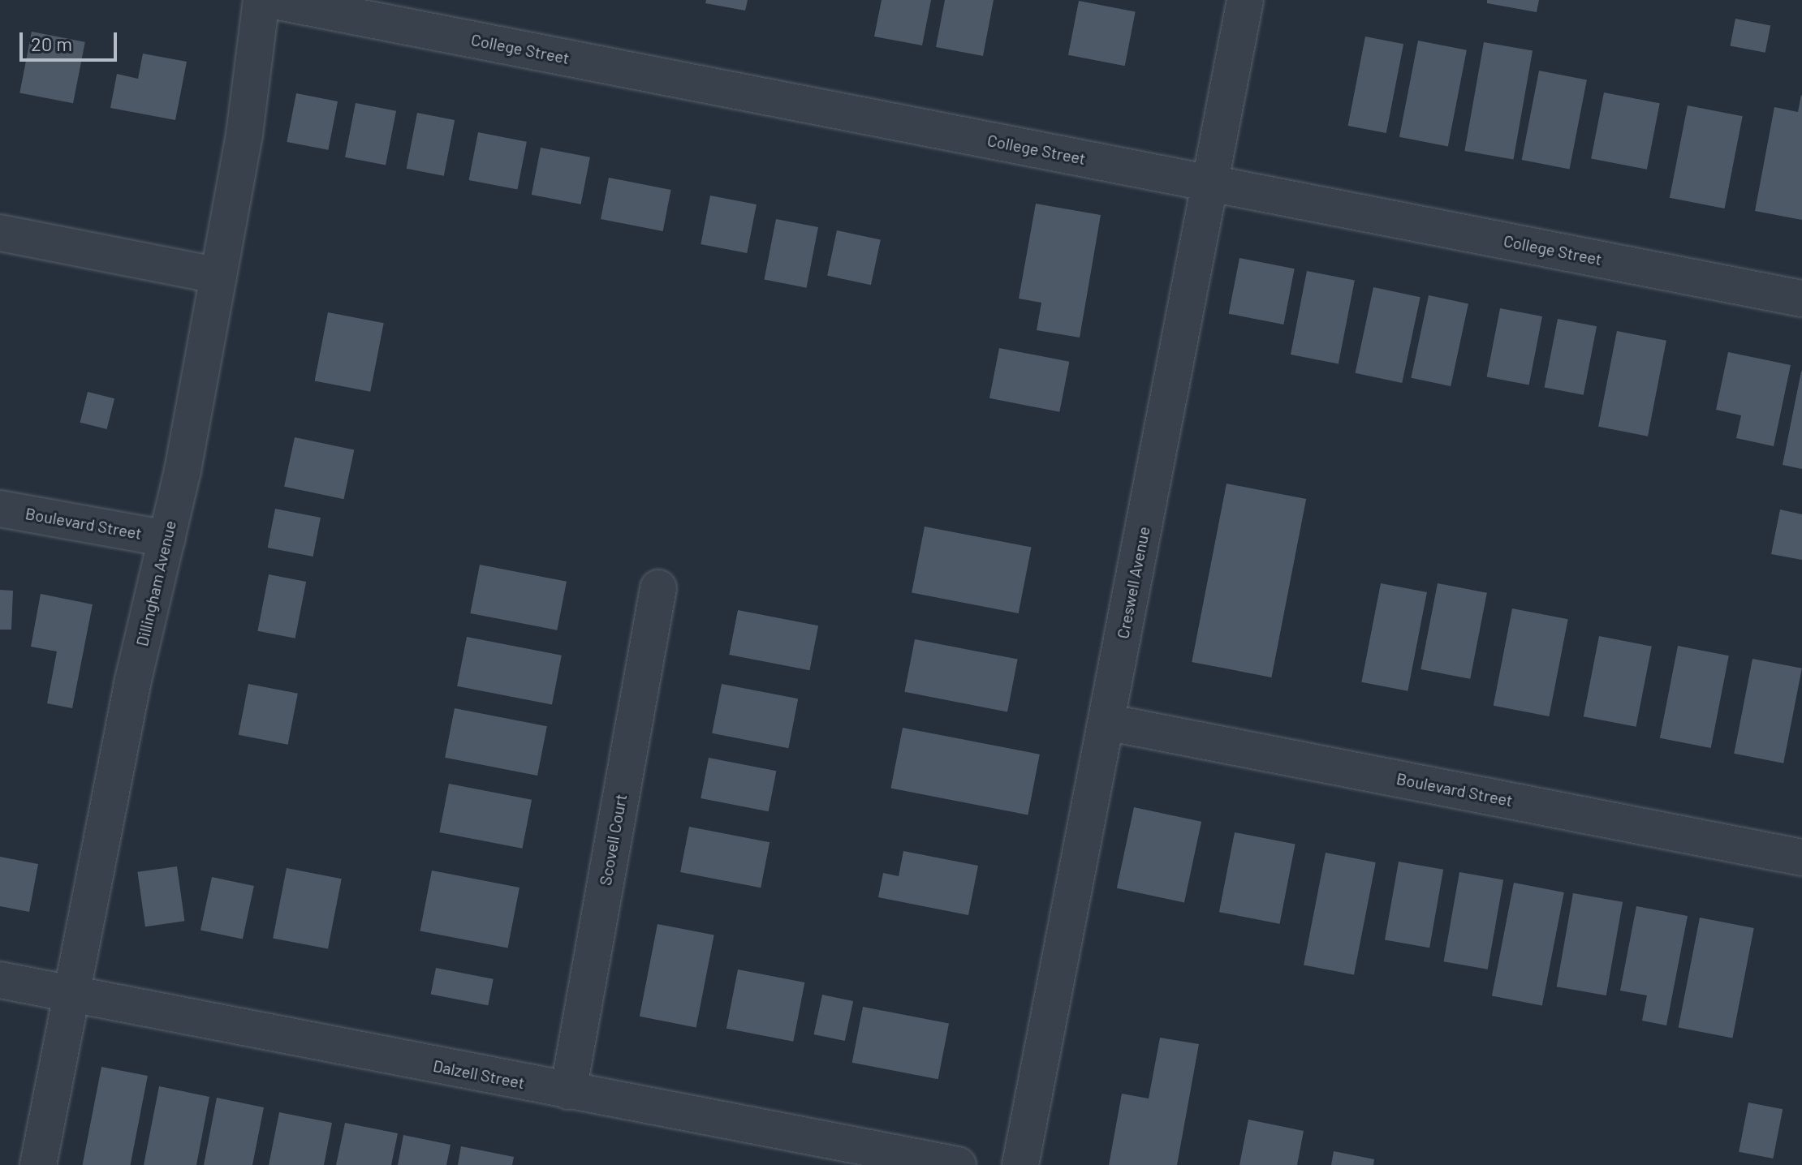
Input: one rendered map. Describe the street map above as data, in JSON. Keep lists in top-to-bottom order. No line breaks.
{"streets":{"street":["College Street","Boulevard Street","Creswell Avenue","Dillingham Avenue","Scovell Court","Dalzell Street"]},"crossings":[["College Street","Creswell Avenue"],["Boulevard Street","Creswell Avenue"],["Boulevard Street","Dillingham Avenue"],["Dillingham Avenue","Dalzell Street"],["Scovell Court","Dalzell Street"]],"scale_bar":"20 m"}
